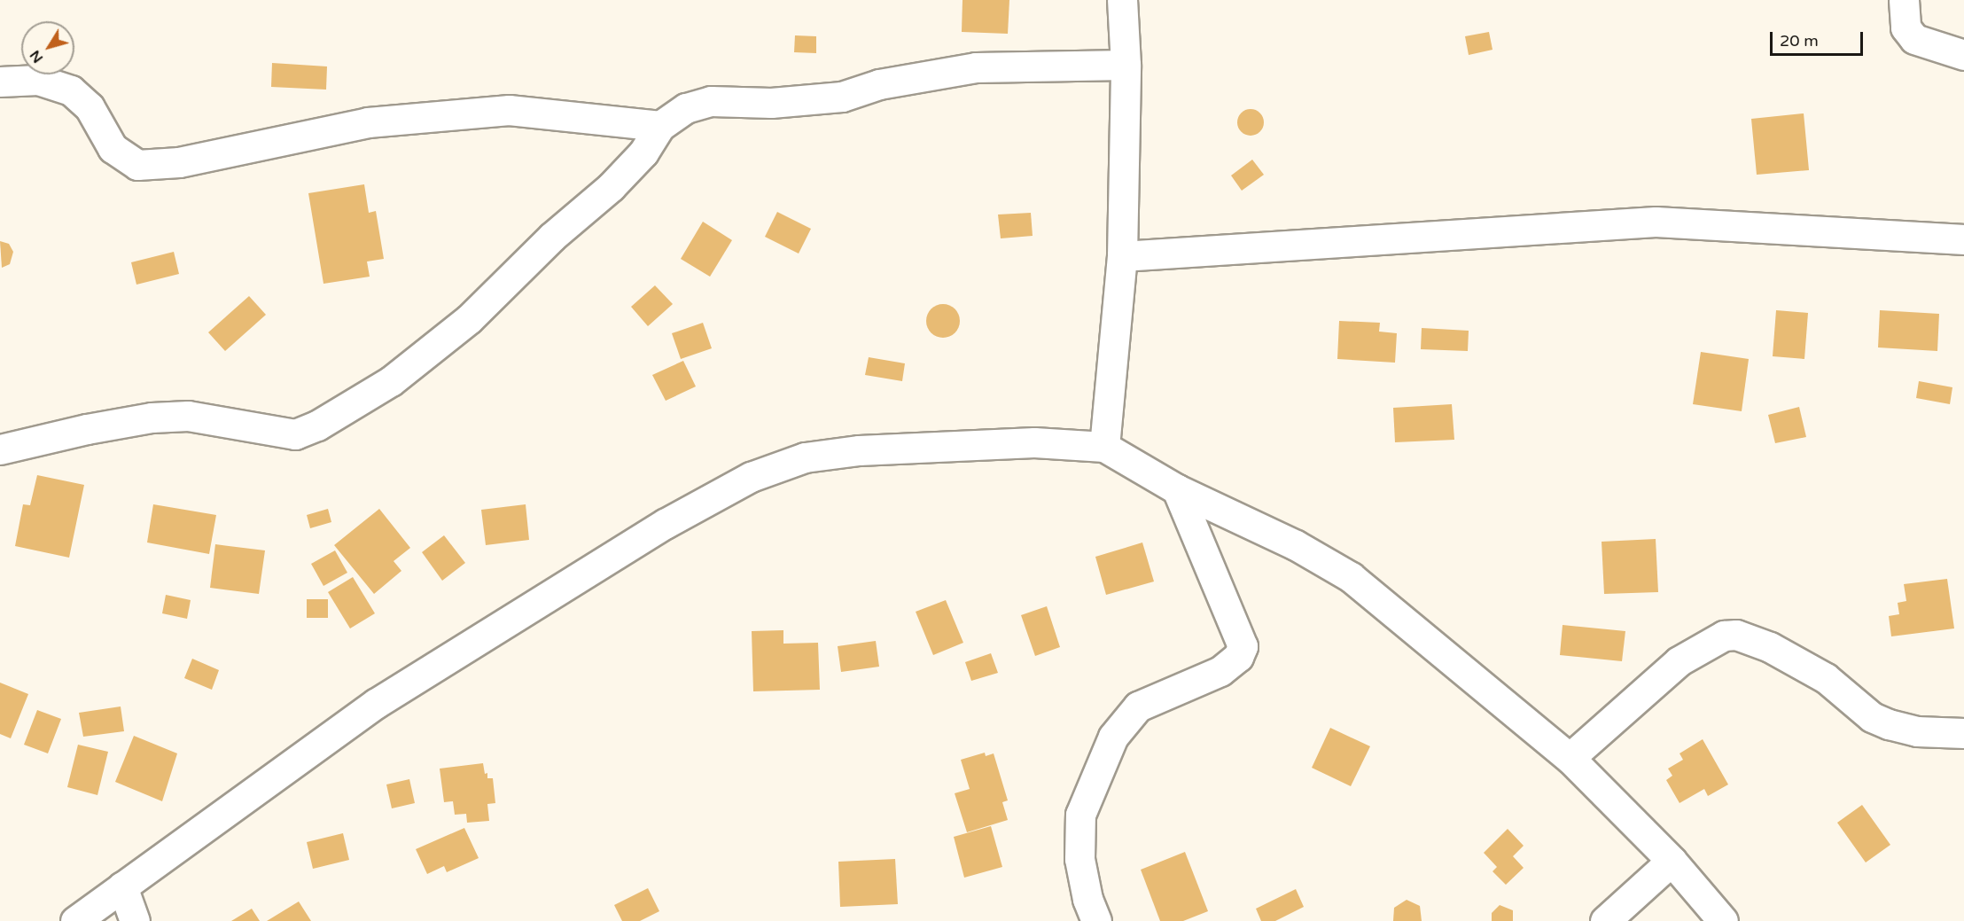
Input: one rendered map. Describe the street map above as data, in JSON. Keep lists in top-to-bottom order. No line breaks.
{"scale_bar":"20 m","north":"bottom left"}
